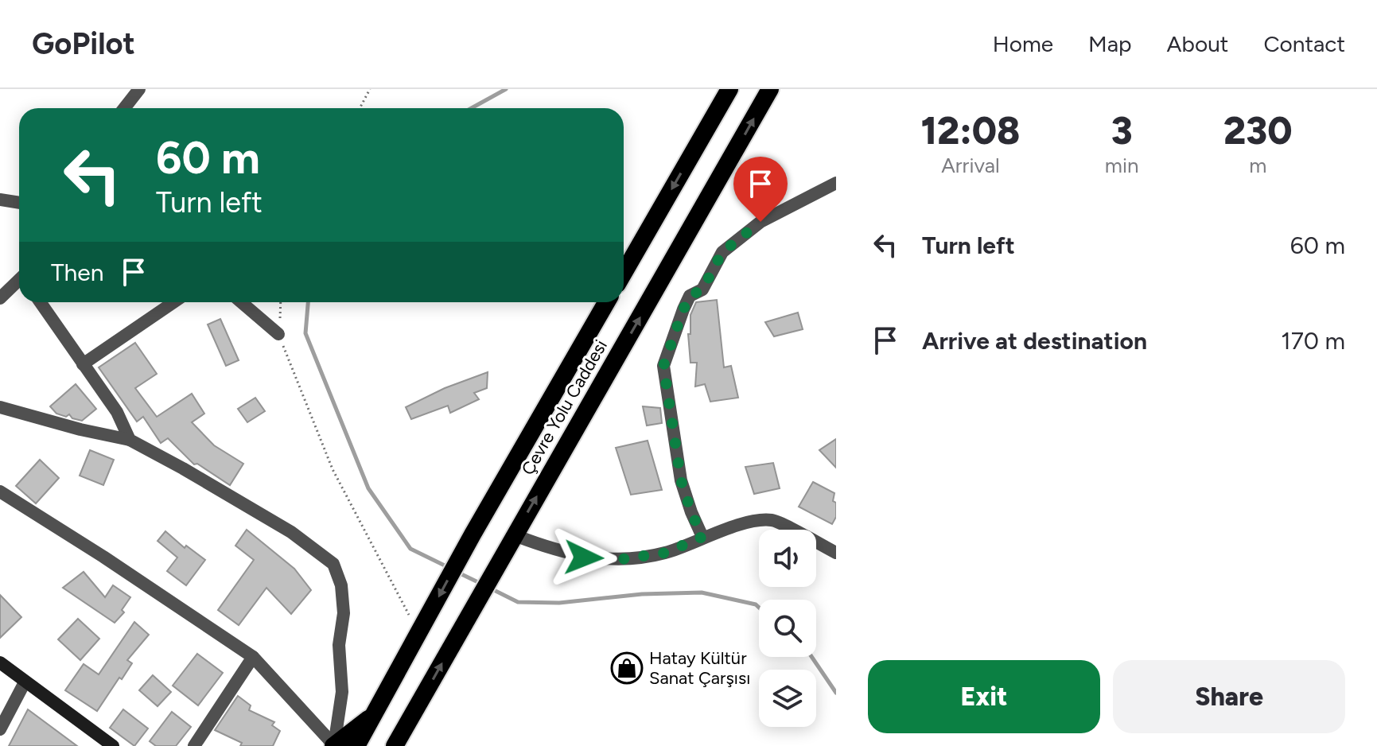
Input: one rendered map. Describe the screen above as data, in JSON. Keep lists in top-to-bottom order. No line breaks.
{"streets":{"highway":["Çevre Yolu Caddesi"]},"places":{"shop":["Hatay Kültür Sanat Çarşısı"]},"page":{"header":"GoPilot","nav":["Home","Map","About","Contact"],"eta":["12:08","Arrival","3","min","230","m"],"turn":["60 m","Turn left"],"list":[{"name":"Turn left","value":"60 m"},{"name":"Arrive at destination","value":"170 m"}],"then":"Then","buttons":["Exit","Share"]}}
